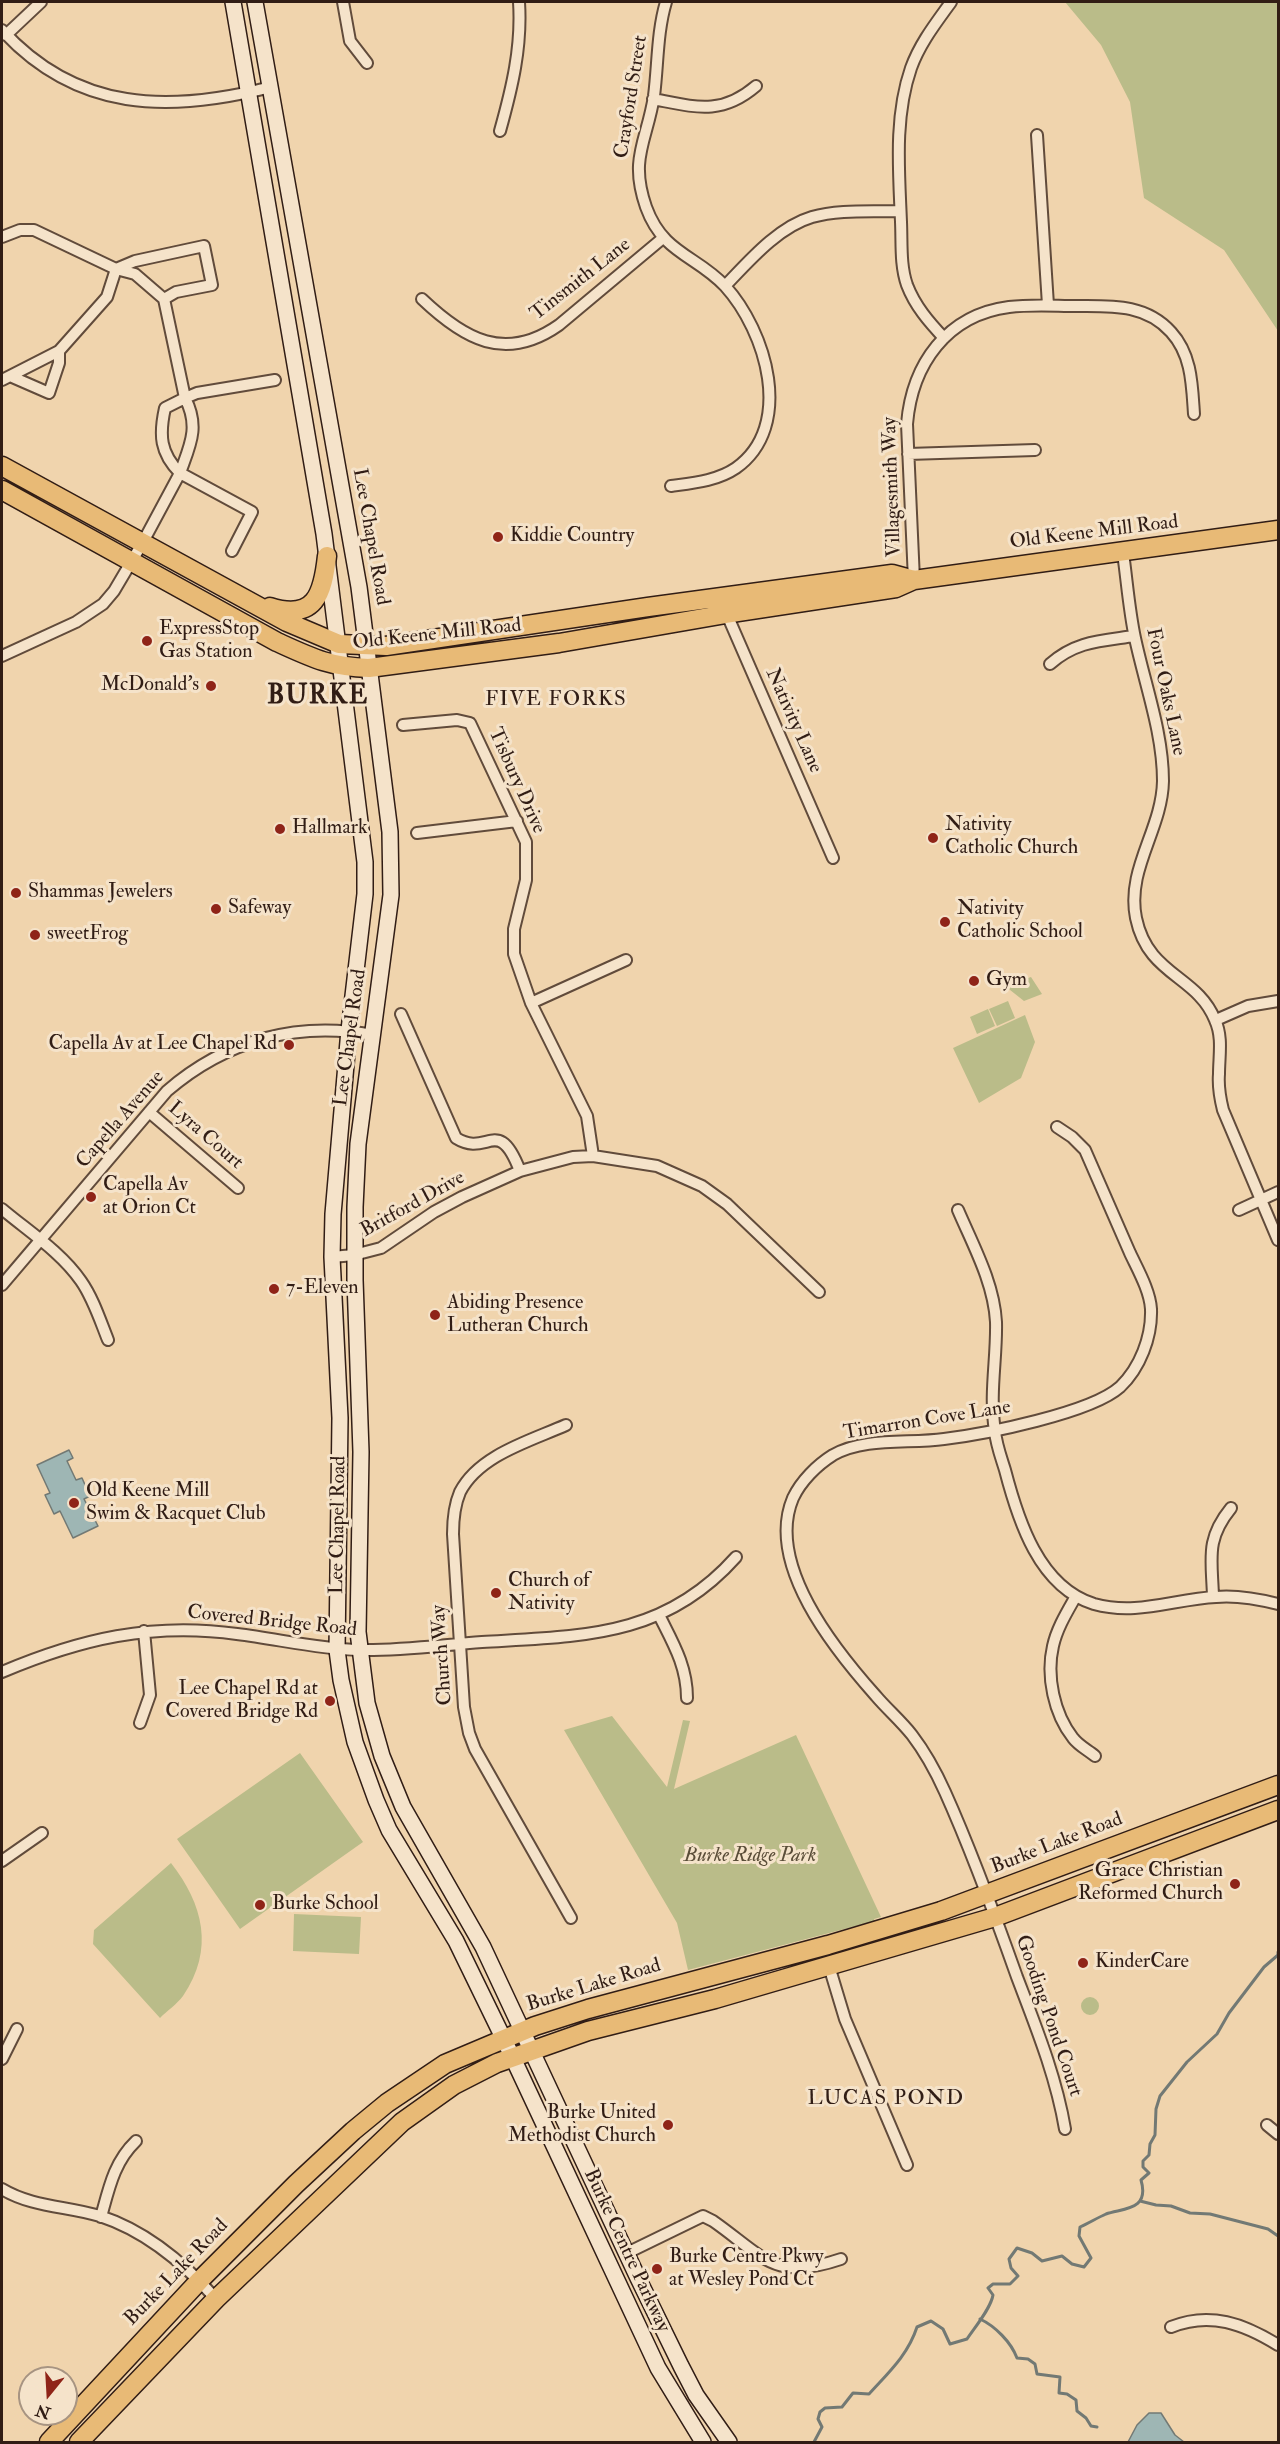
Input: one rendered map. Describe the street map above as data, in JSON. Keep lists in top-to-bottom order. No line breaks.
{"streets":{"main road":["Old Keene Mill Road","Lee Chapel Road","Burke Lake Road","Burke Centre Parkway"],"street":["Crayford Street","Tinsmith Lane","Villagesmith Way","Four Oaks Lane","Nativity Lane","Tisbury Drive","Capella Avenue","Lyra Court","Britford Drive","Timarron Cove Lane","Covered Bridge Road","Church Way","Gooding Pond Court"]},"crossings":[["Crayford Street","Tinsmith Lane"],["Villagesmith Way","Old Keene Mill Road"],["Old Keene Mill Road","Lee Chapel Road"],["Old Keene Mill Road","Four Oaks Lane"],["Old Keene Mill Road","Nativity Lane"],["Lee Chapel Road","Capella Avenue"],["Lee Chapel Road","Britford Drive"],["Lee Chapel Road","Covered Bridge Road"],["Lee Chapel Road","Burke Lake Road"],["Lee Chapel Road","Burke Centre Parkway"],["Tisbury Drive","Britford Drive"],["Capella Avenue","Lyra Court"],["Timarron Cove Lane","Burke Lake Road"],["Timarron Cove Lane","Gooding Pond Court"],["Covered Bridge Road","Church Way"],["Burke Lake Road","Burke Centre Parkway"]],"districts":["BURKE","FIVE FORKS","LUCAS POND"],"parks":["Burke Ridge Park"],"places":["Kiddie Country","ExpressStop Gas Station","McDonald's","Hallmark","Nativity Catholic Church","Shammas Jewelers","Safeway","Nativity Catholic School","sweetFrog","Gym","Capella Av at Lee Chapel Rd","Capella Av at Orion Ct","7-Eleven","Abiding Presence Lutheran Church","Old Keene Mill Swim & Racquet Club","Church of Nativity","Lee Chapel Rd at Covered Bridge Rd","Grace Christian Reformed Church","Burke School","KinderCare","Burke United Methodist Church","Burke Centre Pkwy at Wesley Pond Ct"],"north":"bottom"}
